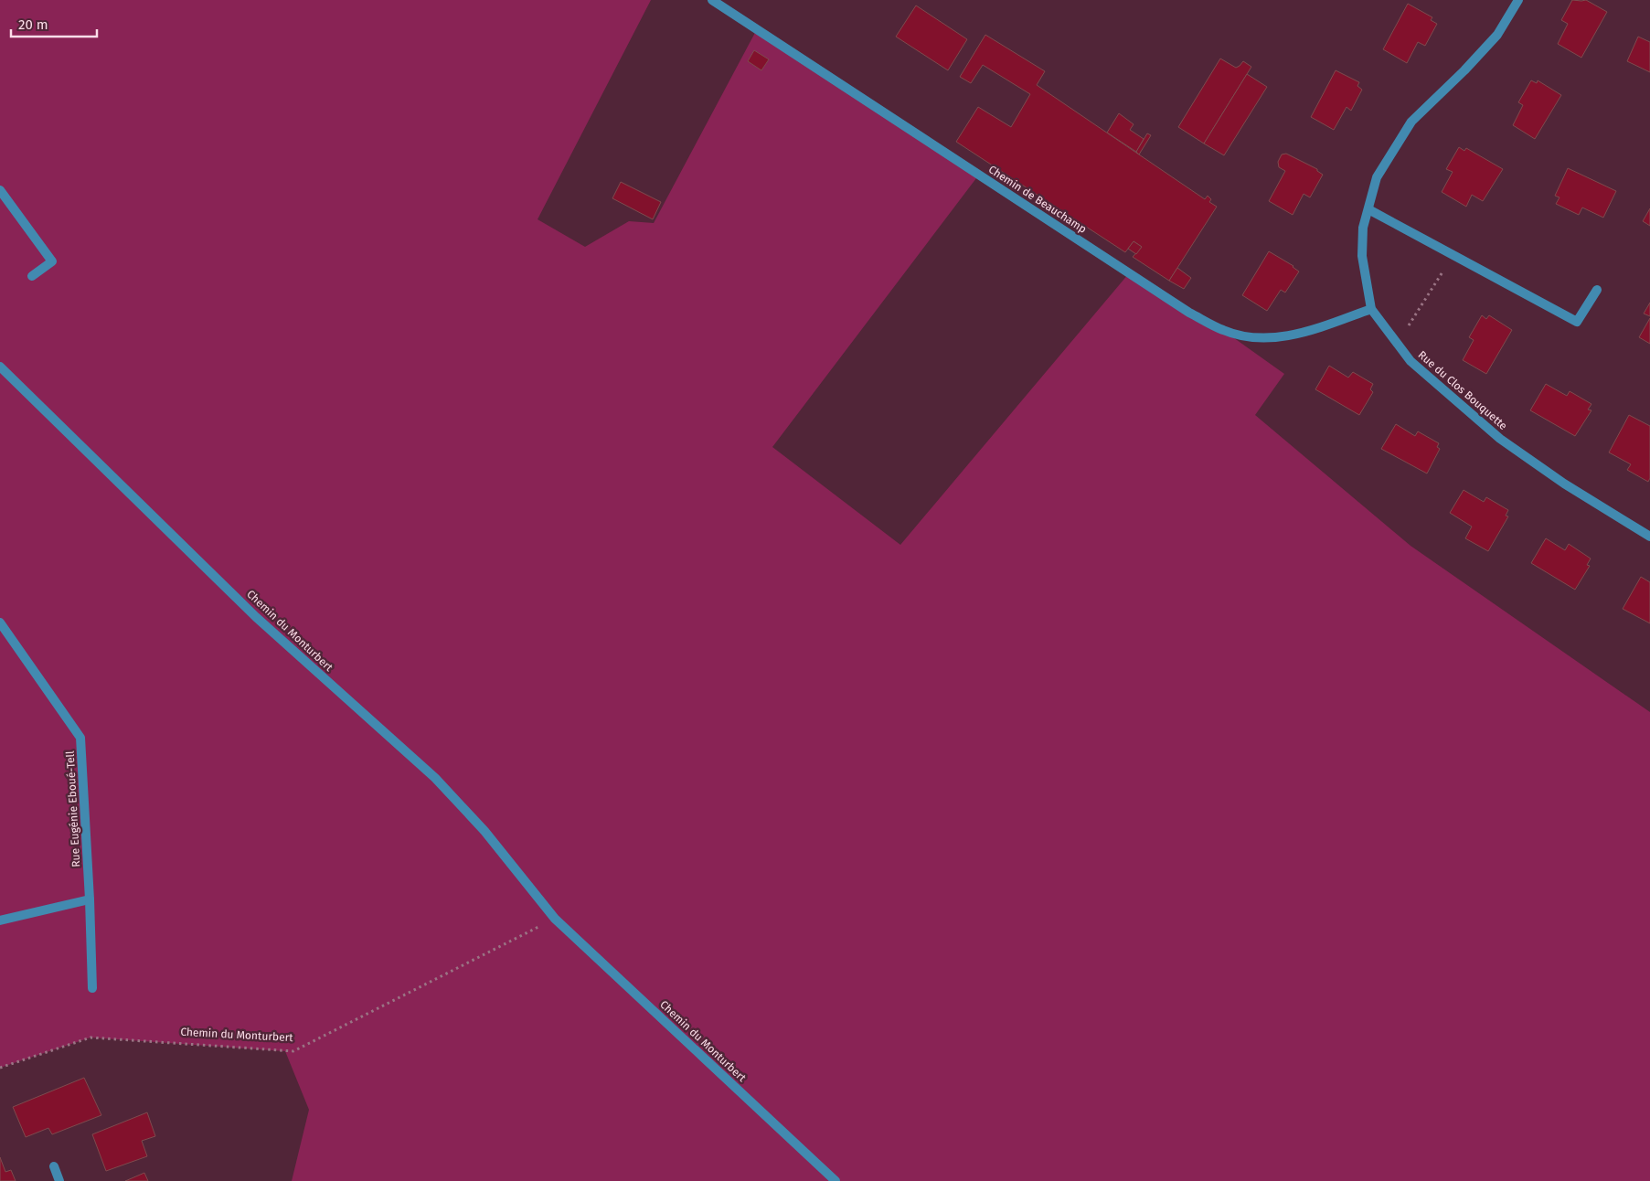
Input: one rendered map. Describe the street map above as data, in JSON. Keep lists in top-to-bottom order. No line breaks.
{"streets":{"street":["Chemin de Beauchamp","Rue du Clos Bouquette","Chemin du Monturbert","Rue Eugénie Eboué-Tell"]},"crossings":[["Chemin de Beauchamp","Rue du Clos Bouquette"]],"scale_bar":"20 m"}
